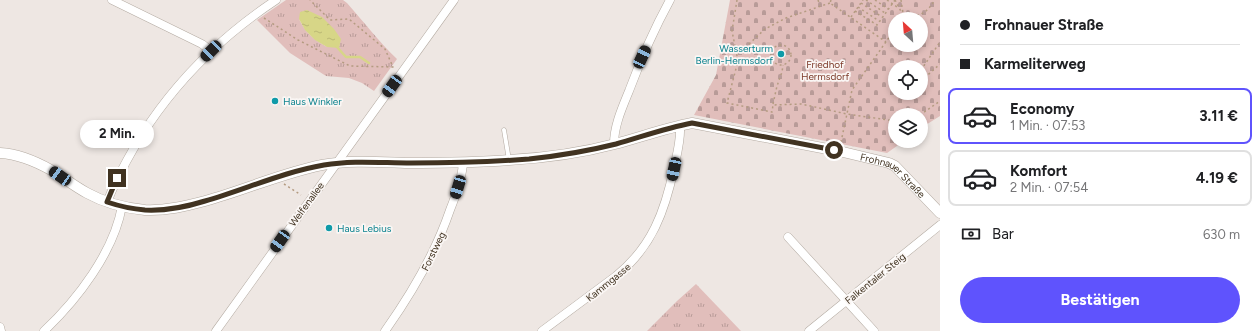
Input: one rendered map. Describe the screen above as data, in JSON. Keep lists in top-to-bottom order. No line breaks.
{"streets":{"street":["Frohnauer Straße","Welfenallee","Forstweg","Falkentaler Steig","Kammgasse"]},"crossings":[["Frohnauer Straße","Welfenallee"],["Frohnauer Straße","Forstweg"],["Frohnauer Straße","Kammgasse"]],"parks":["Friedhof Hermsdorf"],"places":["Wasserturm Berlin-Hermsdorf","Haus Winkler","Haus Lebius"],"north":"top left","page":{"banner":["Frohnauer Straße","Karmeliterweg"],"list":[{"name":"Economy","note":"1 Min. · 07:53","value":"3.11 €"},{"name":"Komfort","note":"2 Min. · 07:54","value":"4.19 €"}],"bubble":"2 Min.","pay":["Bar","630 m"],"buttons":"Bestätigen"}}
